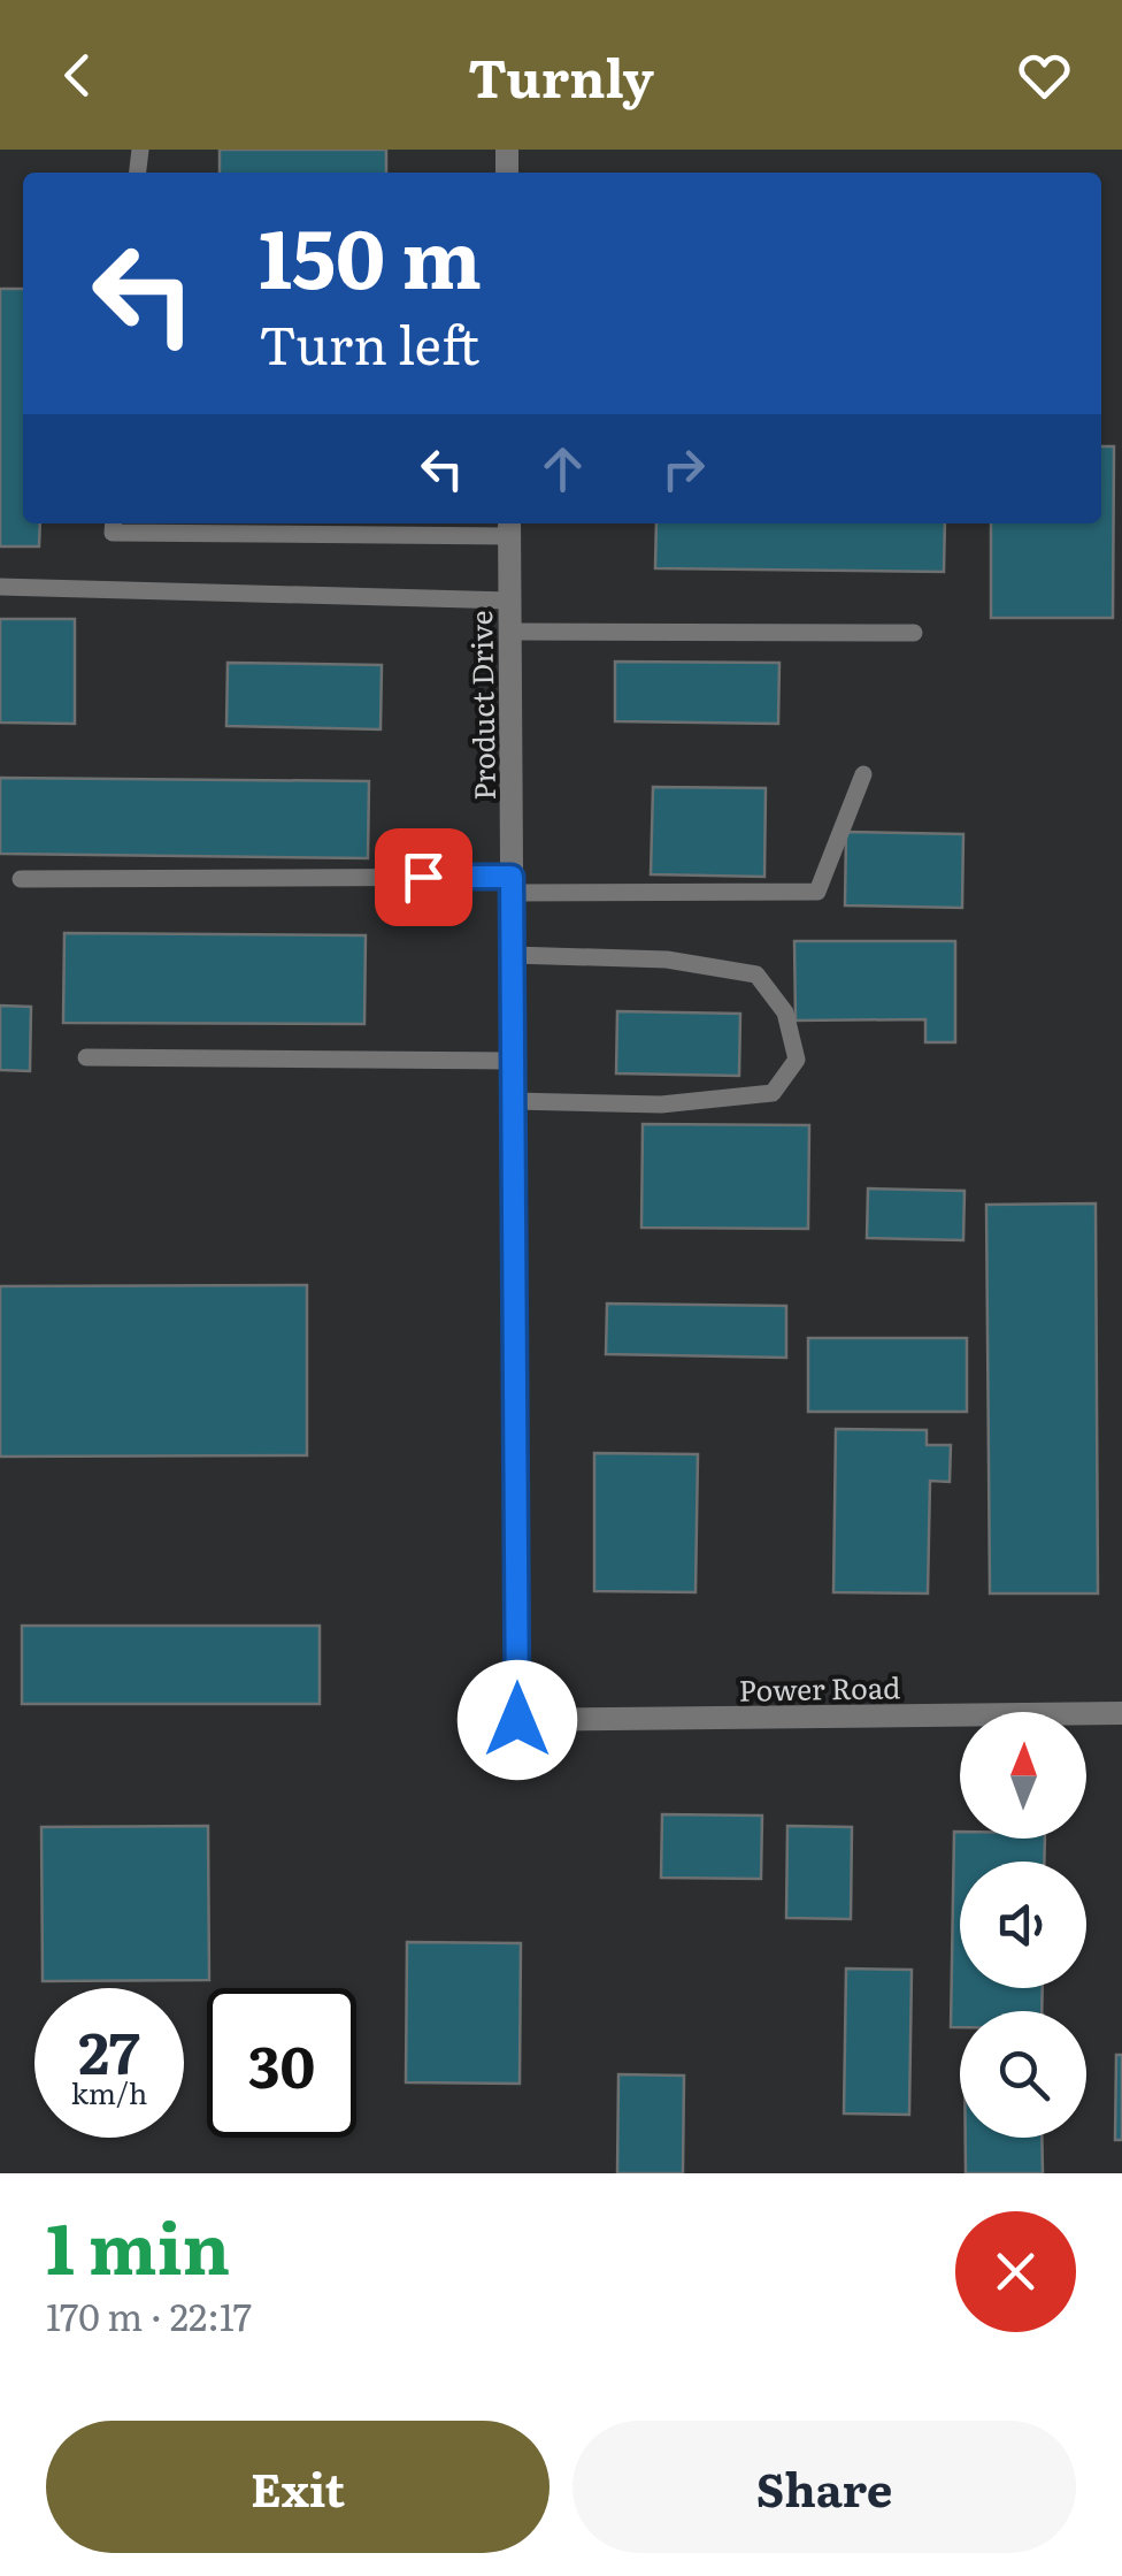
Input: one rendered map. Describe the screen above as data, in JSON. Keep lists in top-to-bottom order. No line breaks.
{"streets":{"street":["Product Drive","Power Road"]},"crossings":[["Product Drive","Power Road"]],"north":"top","page":{"header":"Turnly","turn":["150 m","Turn left"],"speed":"27 km/h","limit":"30","heading":["1 min","170 m · 22:17"],"buttons":["Exit","Share"]}}
